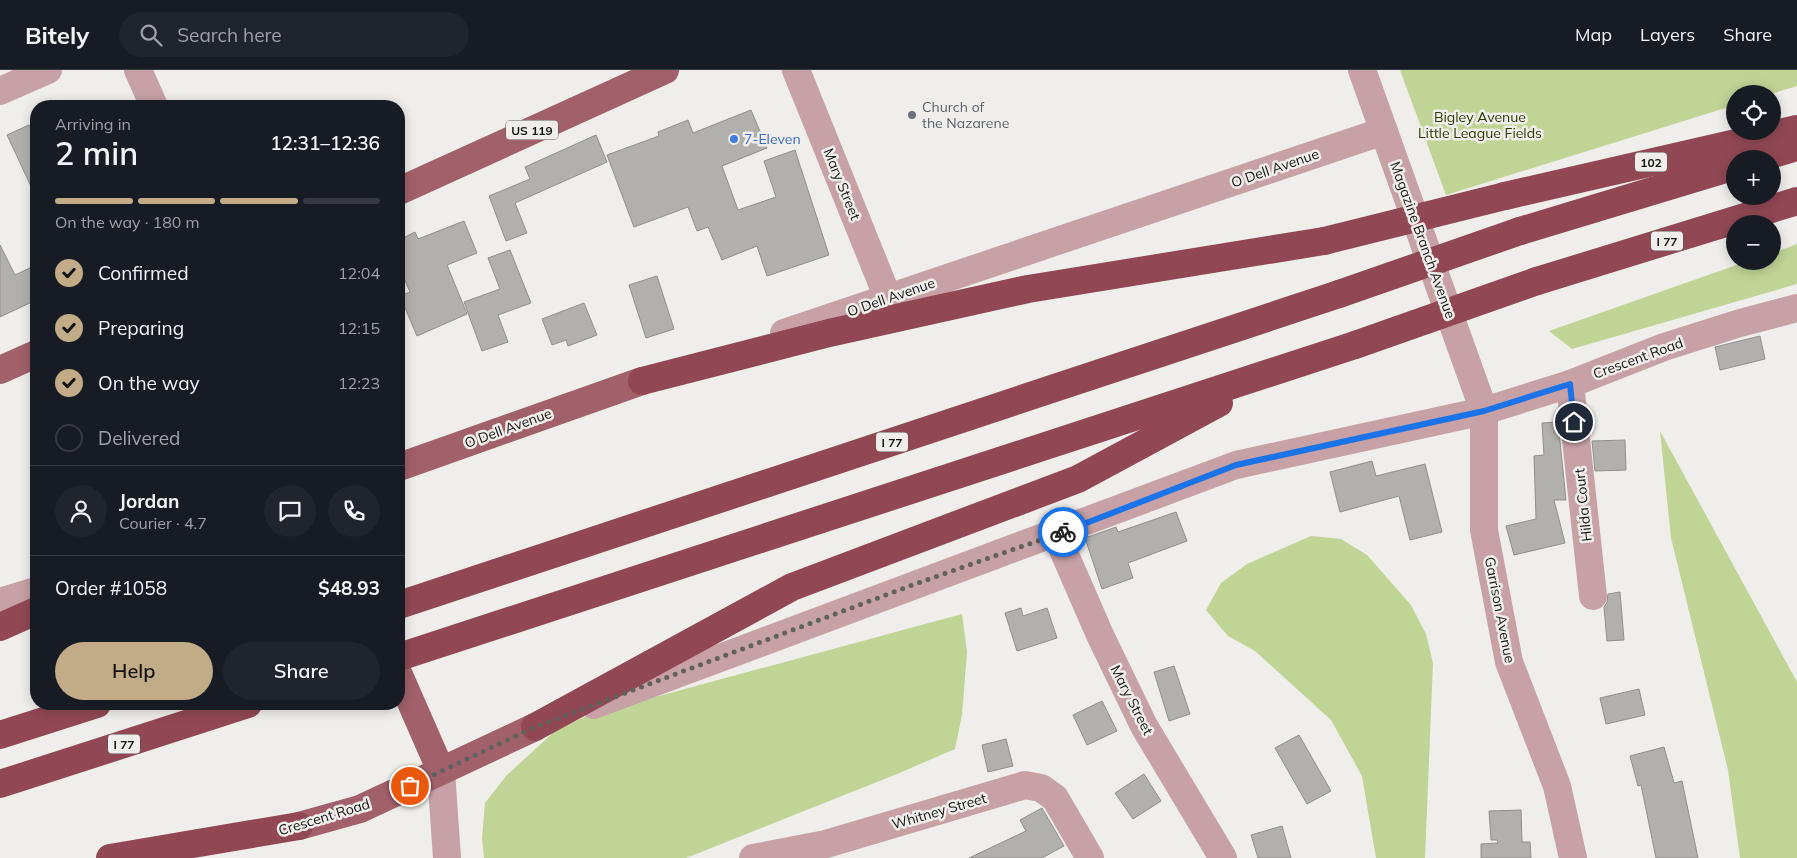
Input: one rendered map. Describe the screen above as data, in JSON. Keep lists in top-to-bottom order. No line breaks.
{"streets":{"highway":["102","I 77"],"main road":["US 119","O Dell Avenue","Crescent Road"],"street":["Mary Street","Magazine Branch Avenue","Hilda Court","Garrison Avenue","Whitney Street"]},"crossings":[["102","O Dell Avenue"],["O Dell Avenue","Mary Street"],["O Dell Avenue","Magazine Branch Avenue"],["Mary Street","Crescent Road"],["Magazine Branch Avenue","Crescent Road"],["Magazine Branch Avenue","Garrison Avenue"],["Crescent Road","Hilda Court"],["Crescent Road","Garrison Avenue"]],"parks":["Bigley Avenue Little League Fields"],"places":["Church of the Nazarene","7-Eleven"],"page":{"header":"Bitely","search":"Search here","nav":["Map","Layers","Share"],"map_buttons":["+","−"],"heading":["2 min","Arriving in","12:31–12:36"],"panel":["Jordan","Courier · 4.7","Order #1058","$48.93"],"bar":"On the way · 180 m","list":[["Confirmed","12:04"],["Preparing","12:15"],["On the way","12:23"],"Delivered"],"buttons":["Help","Share"]}}
